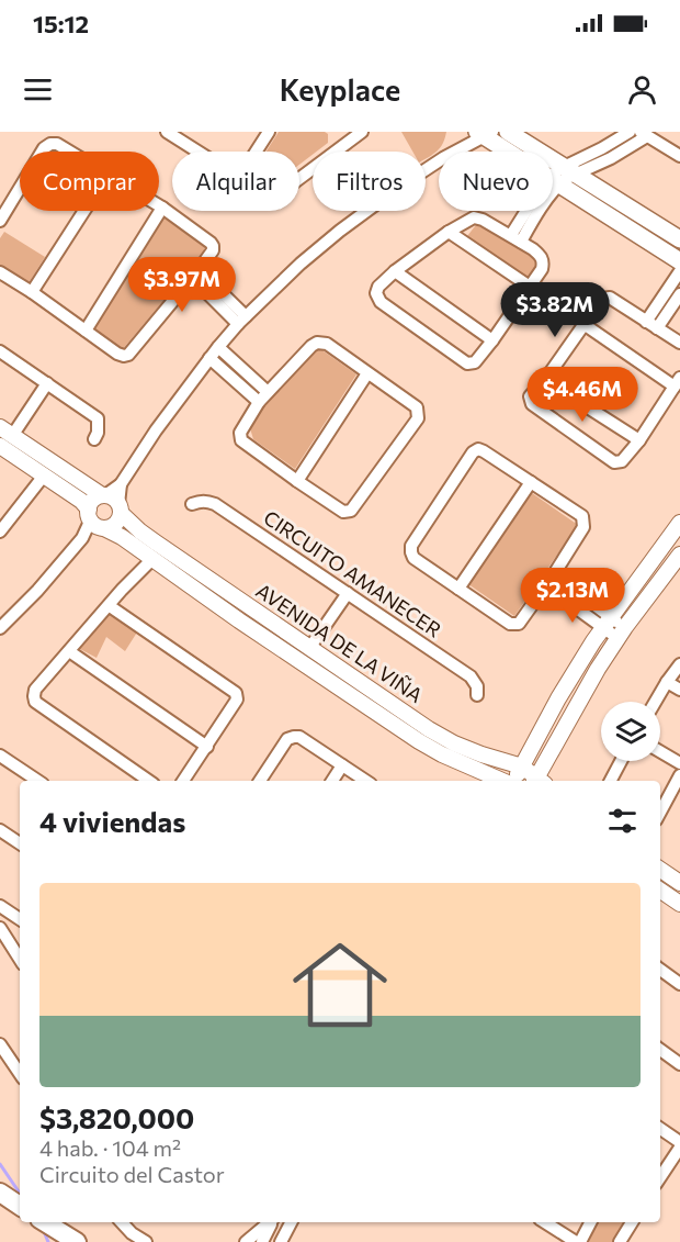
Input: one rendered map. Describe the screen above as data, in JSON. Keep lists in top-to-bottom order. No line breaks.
{"streets":{"street":["CIRCUITO AMANECER","AVENIDA DE LA VIÑA"]},"page":{"status":"15:12","header":"Keyplace","chip":["Comprar","Alquilar","Filtros","Nuevo"],"price":["$3.97M","$3.82M","$4.46M","$2.13M"],"heading":"4 viviendas","list":[{"name":"$3,820,000","note":"4 hab. · 104 m² · Circuito del Castor"}]}}
